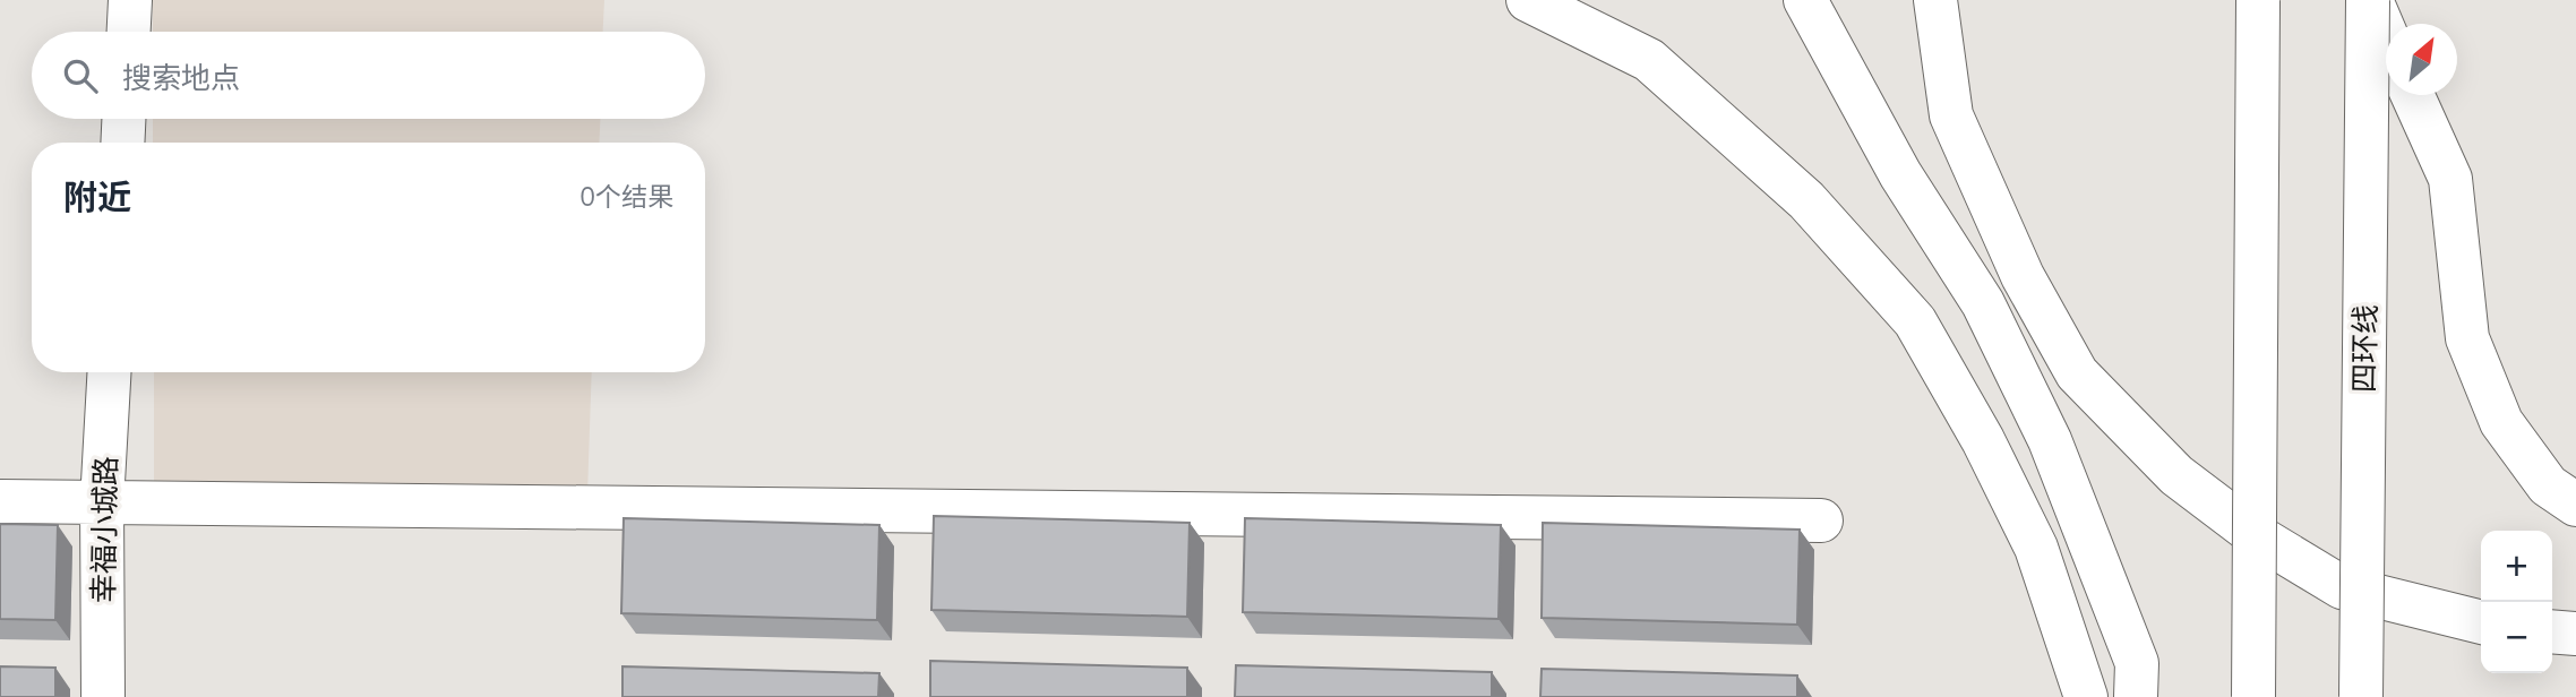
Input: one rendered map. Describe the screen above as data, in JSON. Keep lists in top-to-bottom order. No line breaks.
{"streets":{"main road":["四环线","幸福小城路"]},"north":"top right","page":{"search":"搜索地点","heading":["附近","0个结果"],"map_buttons":["+","−"]}}
